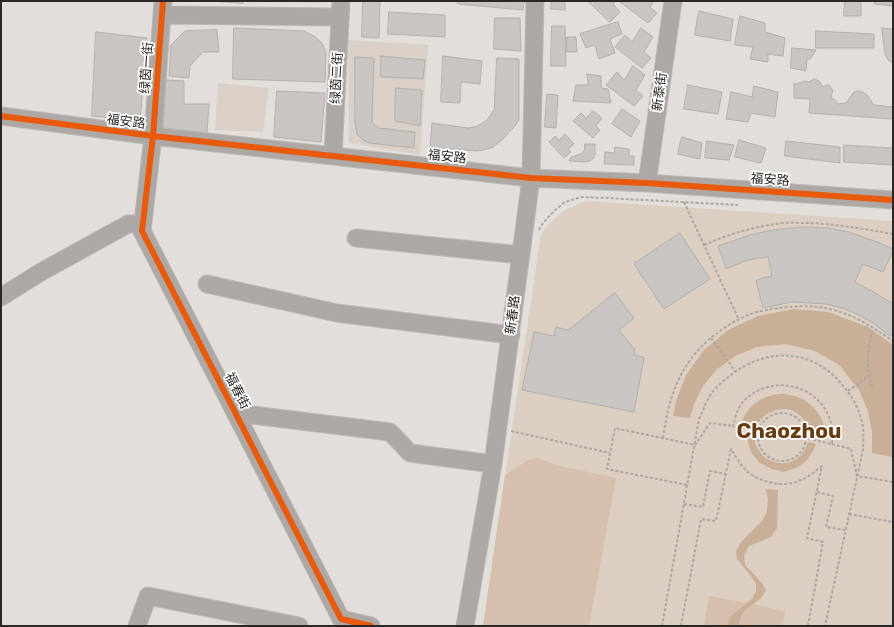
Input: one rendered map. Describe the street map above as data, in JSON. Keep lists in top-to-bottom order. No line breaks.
{"streets":{"street":["绿茵一街","绿茵二街","新泰街","福安路","新春路","福春街"]},"crossings":[["绿茵一街","福安路"],["绿茵一街","福春街"],["绿茵二街","福安路"],["新泰街","福安路"],["福安路","新春路"],["福安路","福春街"],["新春路","福春街"]],"districts":["Chaozhou"]}
